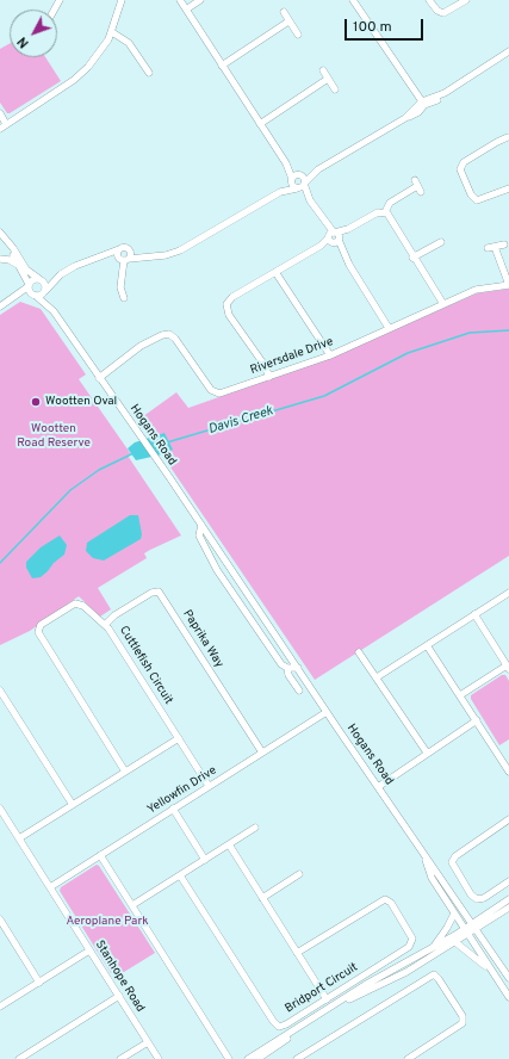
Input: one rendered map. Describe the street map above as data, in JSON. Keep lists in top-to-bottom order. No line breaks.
{"streets":{"street":["Riversdale Drive","Hogans Road","Paprika Way","Cuttlefish Circuit","Yellowfin Drive","Stanhope Road","Bridport Circuit"]},"crossings":[["Riversdale Drive","Hogans Road"],["Hogans Road","Yellowfin Drive"],["Paprika Way","Cuttlefish Circuit"],["Paprika Way","Yellowfin Drive"],["Cuttlefish Circuit","Yellowfin Drive"],["Yellowfin Drive","Stanhope Road"]],"water":["Davis Creek"],"parks":["Wootten Road Reserve","Aeroplane Park"],"places":["Wootten Oval"],"scale_bar":"100 m","north":"bottom left"}
